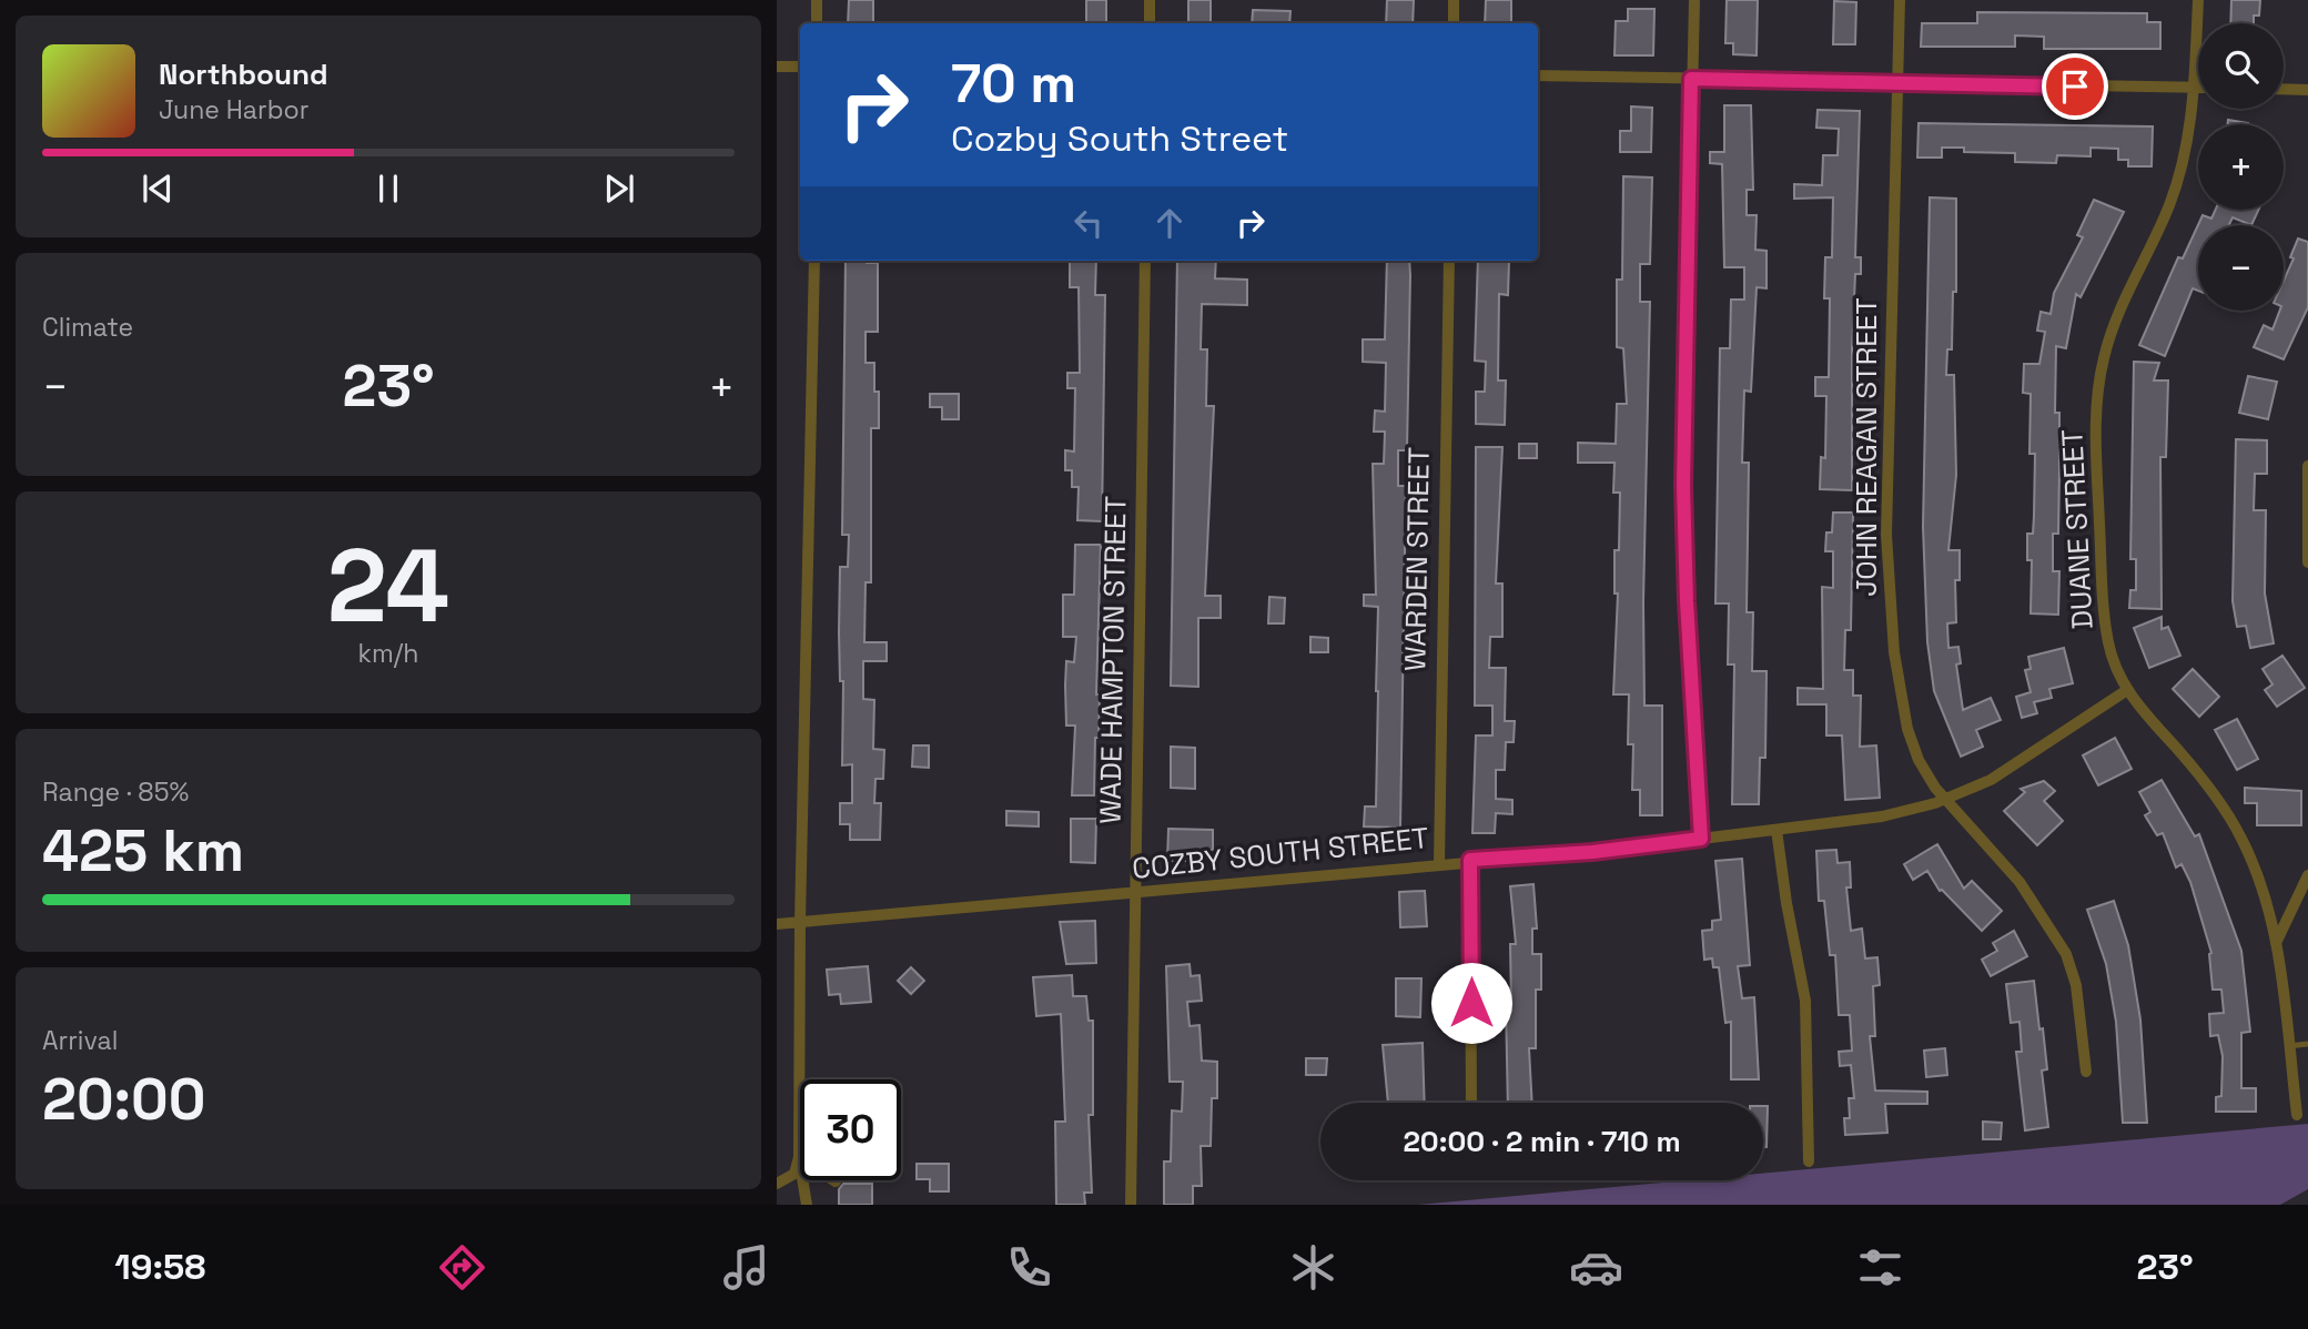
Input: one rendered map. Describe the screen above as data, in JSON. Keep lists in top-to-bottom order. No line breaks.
{"streets":{"street":["JOHN REAGAN STREET","DUANE STREET","WARDEN STREET","WADE HAMPTON STREET","COZBY SOUTH STREET"]},"crossings":[["JOHN REAGAN STREET","COZBY SOUTH STREET"],["DUANE STREET","COZBY SOUTH STREET"],["WARDEN STREET","COZBY SOUTH STREET"],["WADE HAMPTON STREET","COZBY SOUTH STREET"]],"page":{"map_buttons":["+","−"],"turn":["70 m","Cozby South Street"],"song":["Northbound","June Harbor"],"tile":["Climate",["24","km/h"],["Range · 85%","425 km"],["Arrival","20:00"]],"heat":["−","23°","+"],"limit":"30","trip":"20:00 · 2 min · 710 m","tabs":["19:58","23°"]}}
